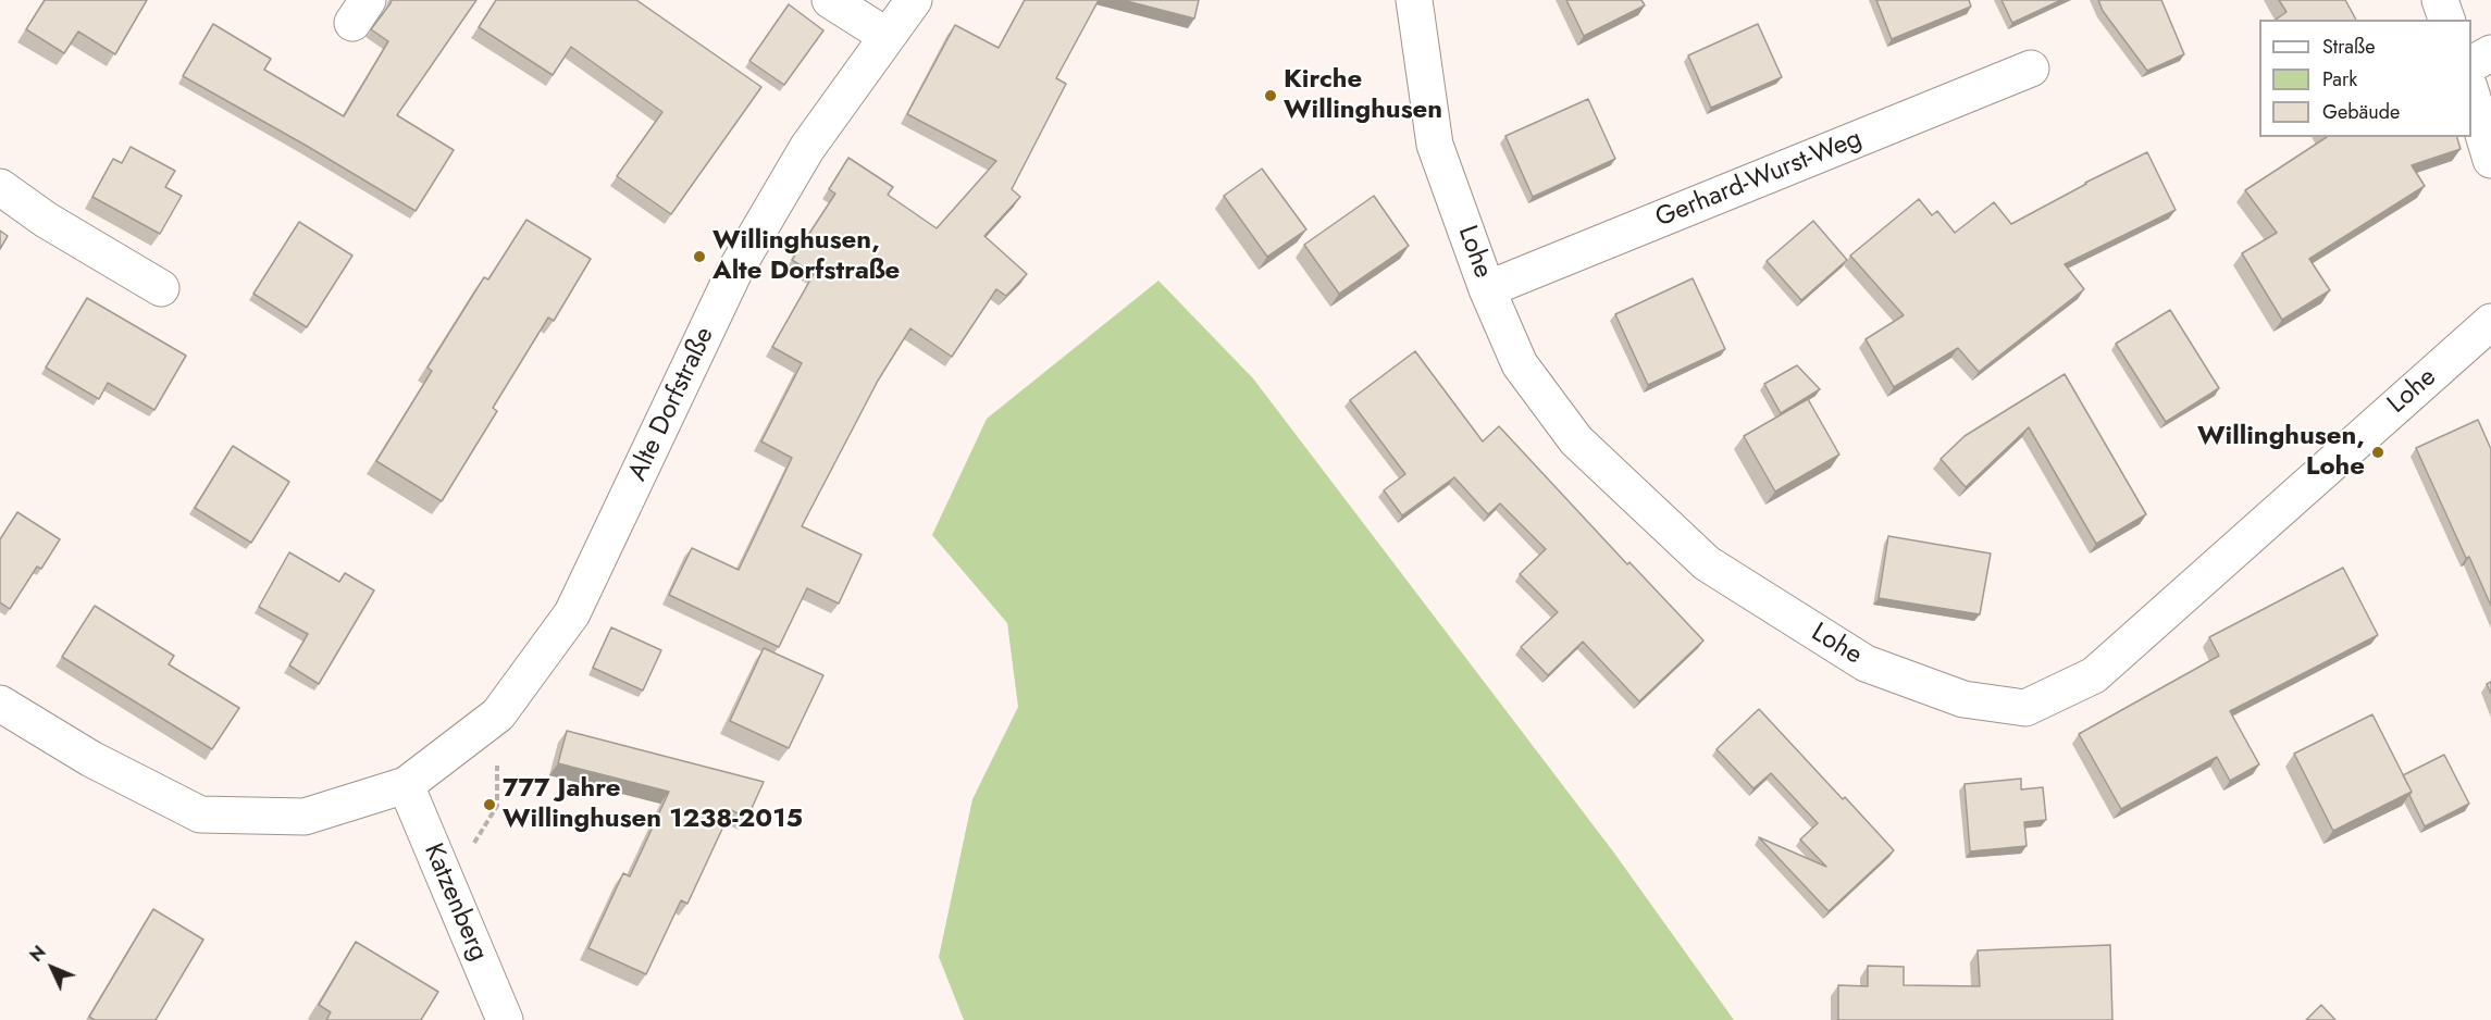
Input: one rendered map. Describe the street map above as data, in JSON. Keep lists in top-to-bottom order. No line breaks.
{"streets":{"street":["Gerhard-Wurst-Weg","Lohe","Alte Dorfstraße","Katzenberg"]},"crossings":[["Gerhard-Wurst-Weg","Lohe"],["Alte Dorfstraße","Katzenberg"]],"places":["Kirche Willinghusen","Willinghusen, Alte Dorfstraße","Willinghusen, Lohe","777 Jahre Willinghusen 1238-2015"],"legend":["Straße","Park","Gebäude"],"north":"top left"}
